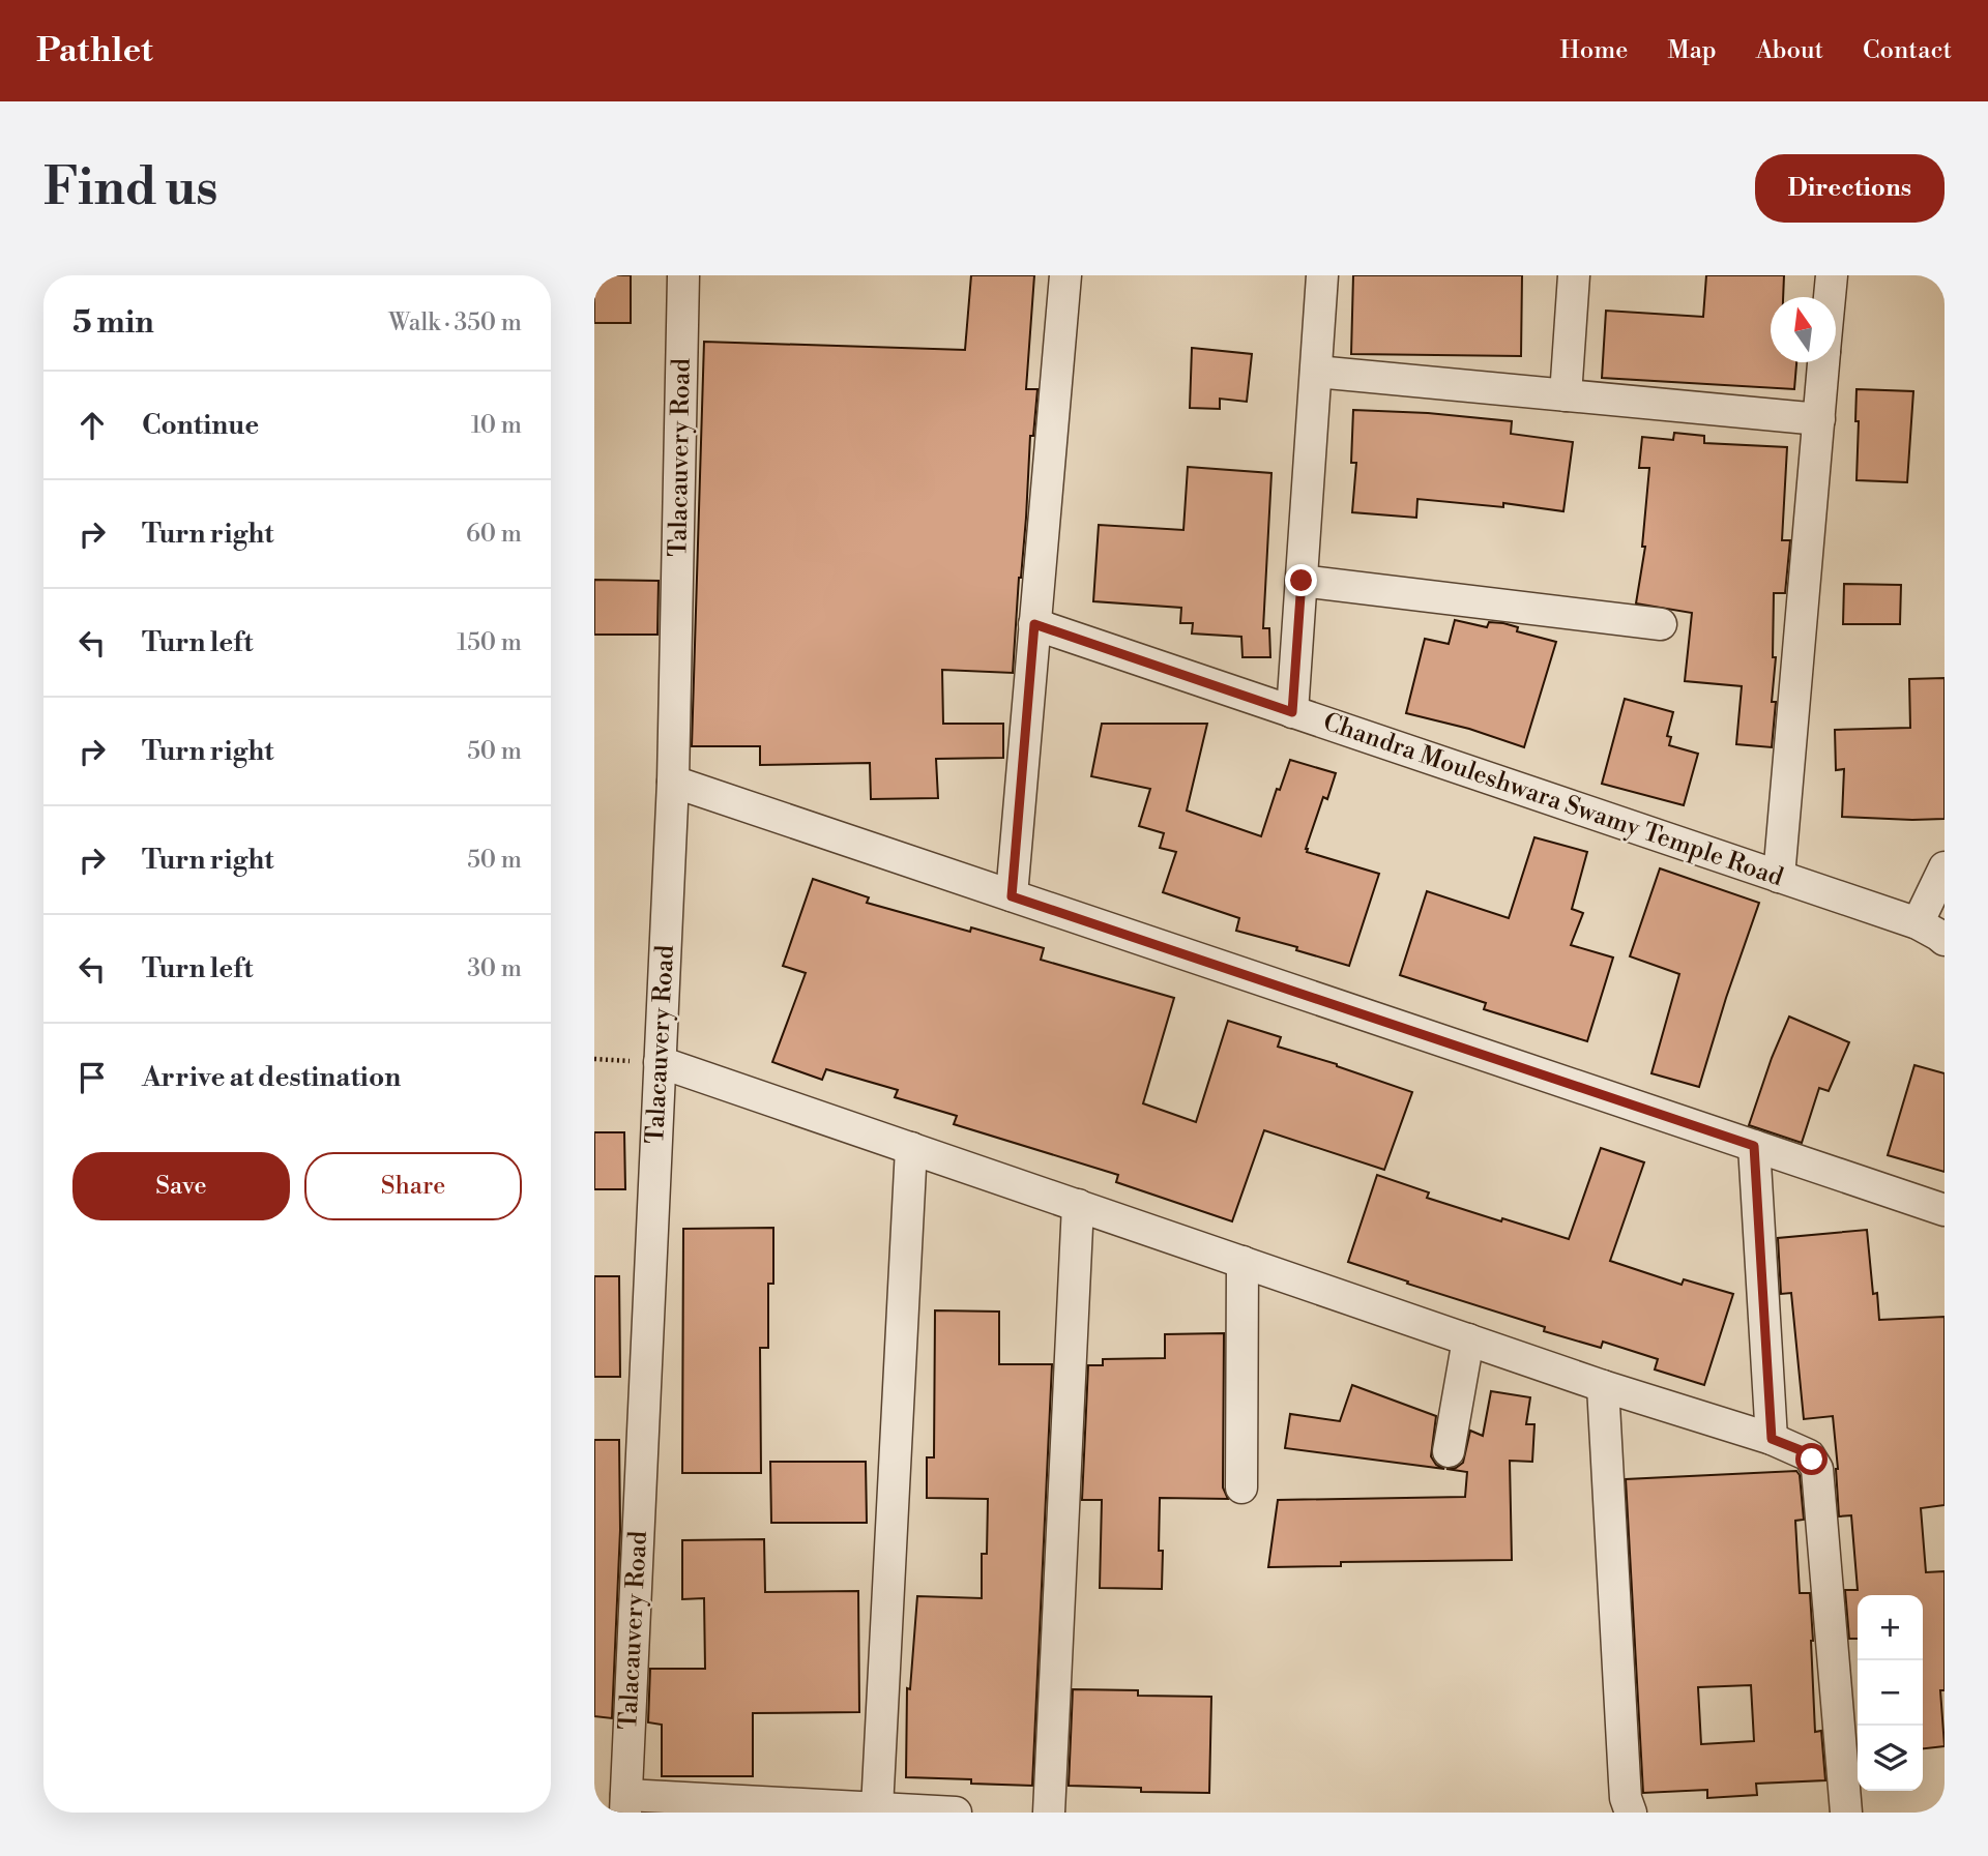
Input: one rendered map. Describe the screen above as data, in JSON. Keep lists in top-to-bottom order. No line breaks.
{"streets":{"street":["Talacauvery Road","Chandra Mouleshwara Swamy Temple Road"]},"north":"top","page":{"header":"Pathlet","nav":["Home","Map","About","Contact"],"buttons":["Directions",["Save","Share"]],"title":"Find us","heading":["5 min","Walk · 350 m"],"list":[["Continue","10 m"],["Turn right","60 m"],["Turn left","150 m"],["Turn right","50 m"],["Turn right","50 m"],["Turn left","30 m"],"Arrive at destination"],"map_buttons":["+","−"]}}
